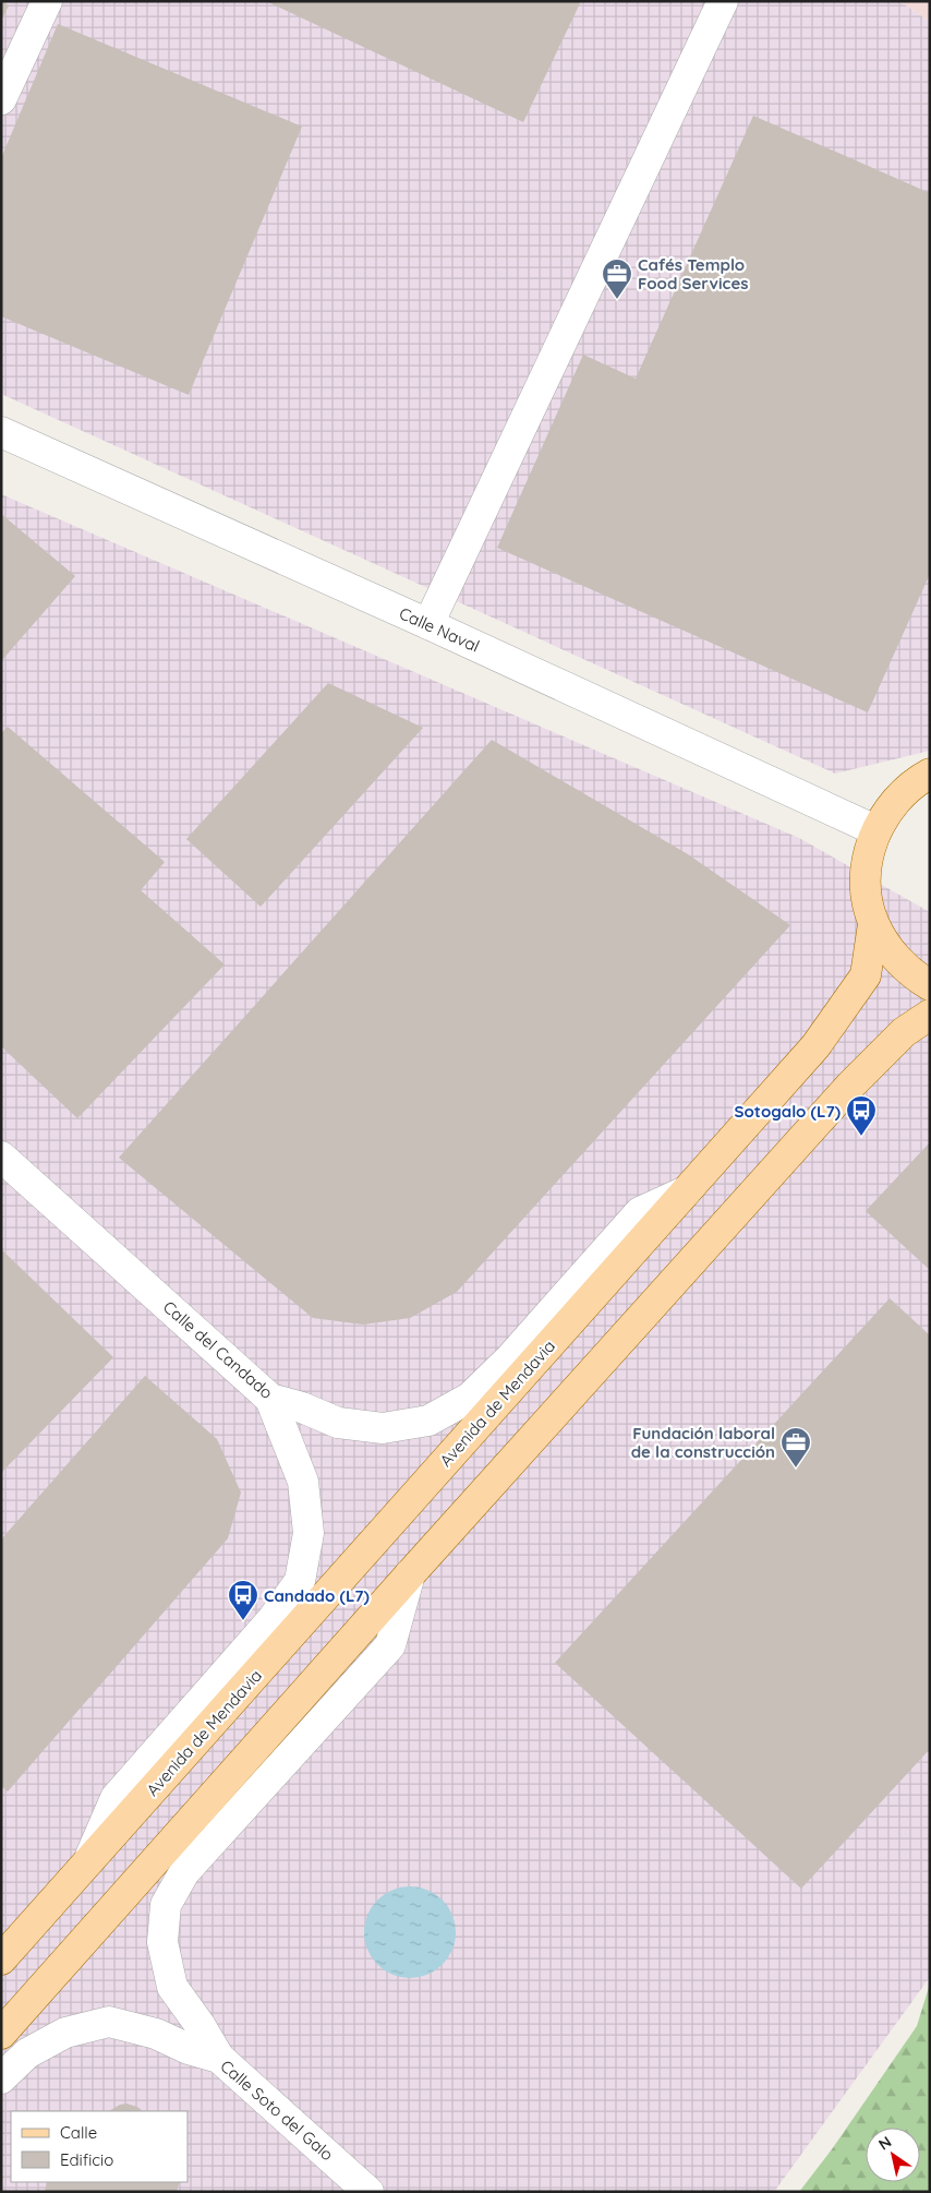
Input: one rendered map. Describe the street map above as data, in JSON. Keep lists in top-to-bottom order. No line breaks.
{"streets":{"main road":["Avenida de Mendavia"],"street":["Calle Naval","Calle del Candado","Calle Soto del Galo"]},"crossings":[["Calle del Candado","Avenida de Mendavia"]],"places":{"office":["Cafés Templo Food Services","Fundación laboral de la construcción"],"bus stop":["Sotogalo (L7)","Candado (L7)"]},"legend":["Calle","Edificio"],"north":"top left"}
